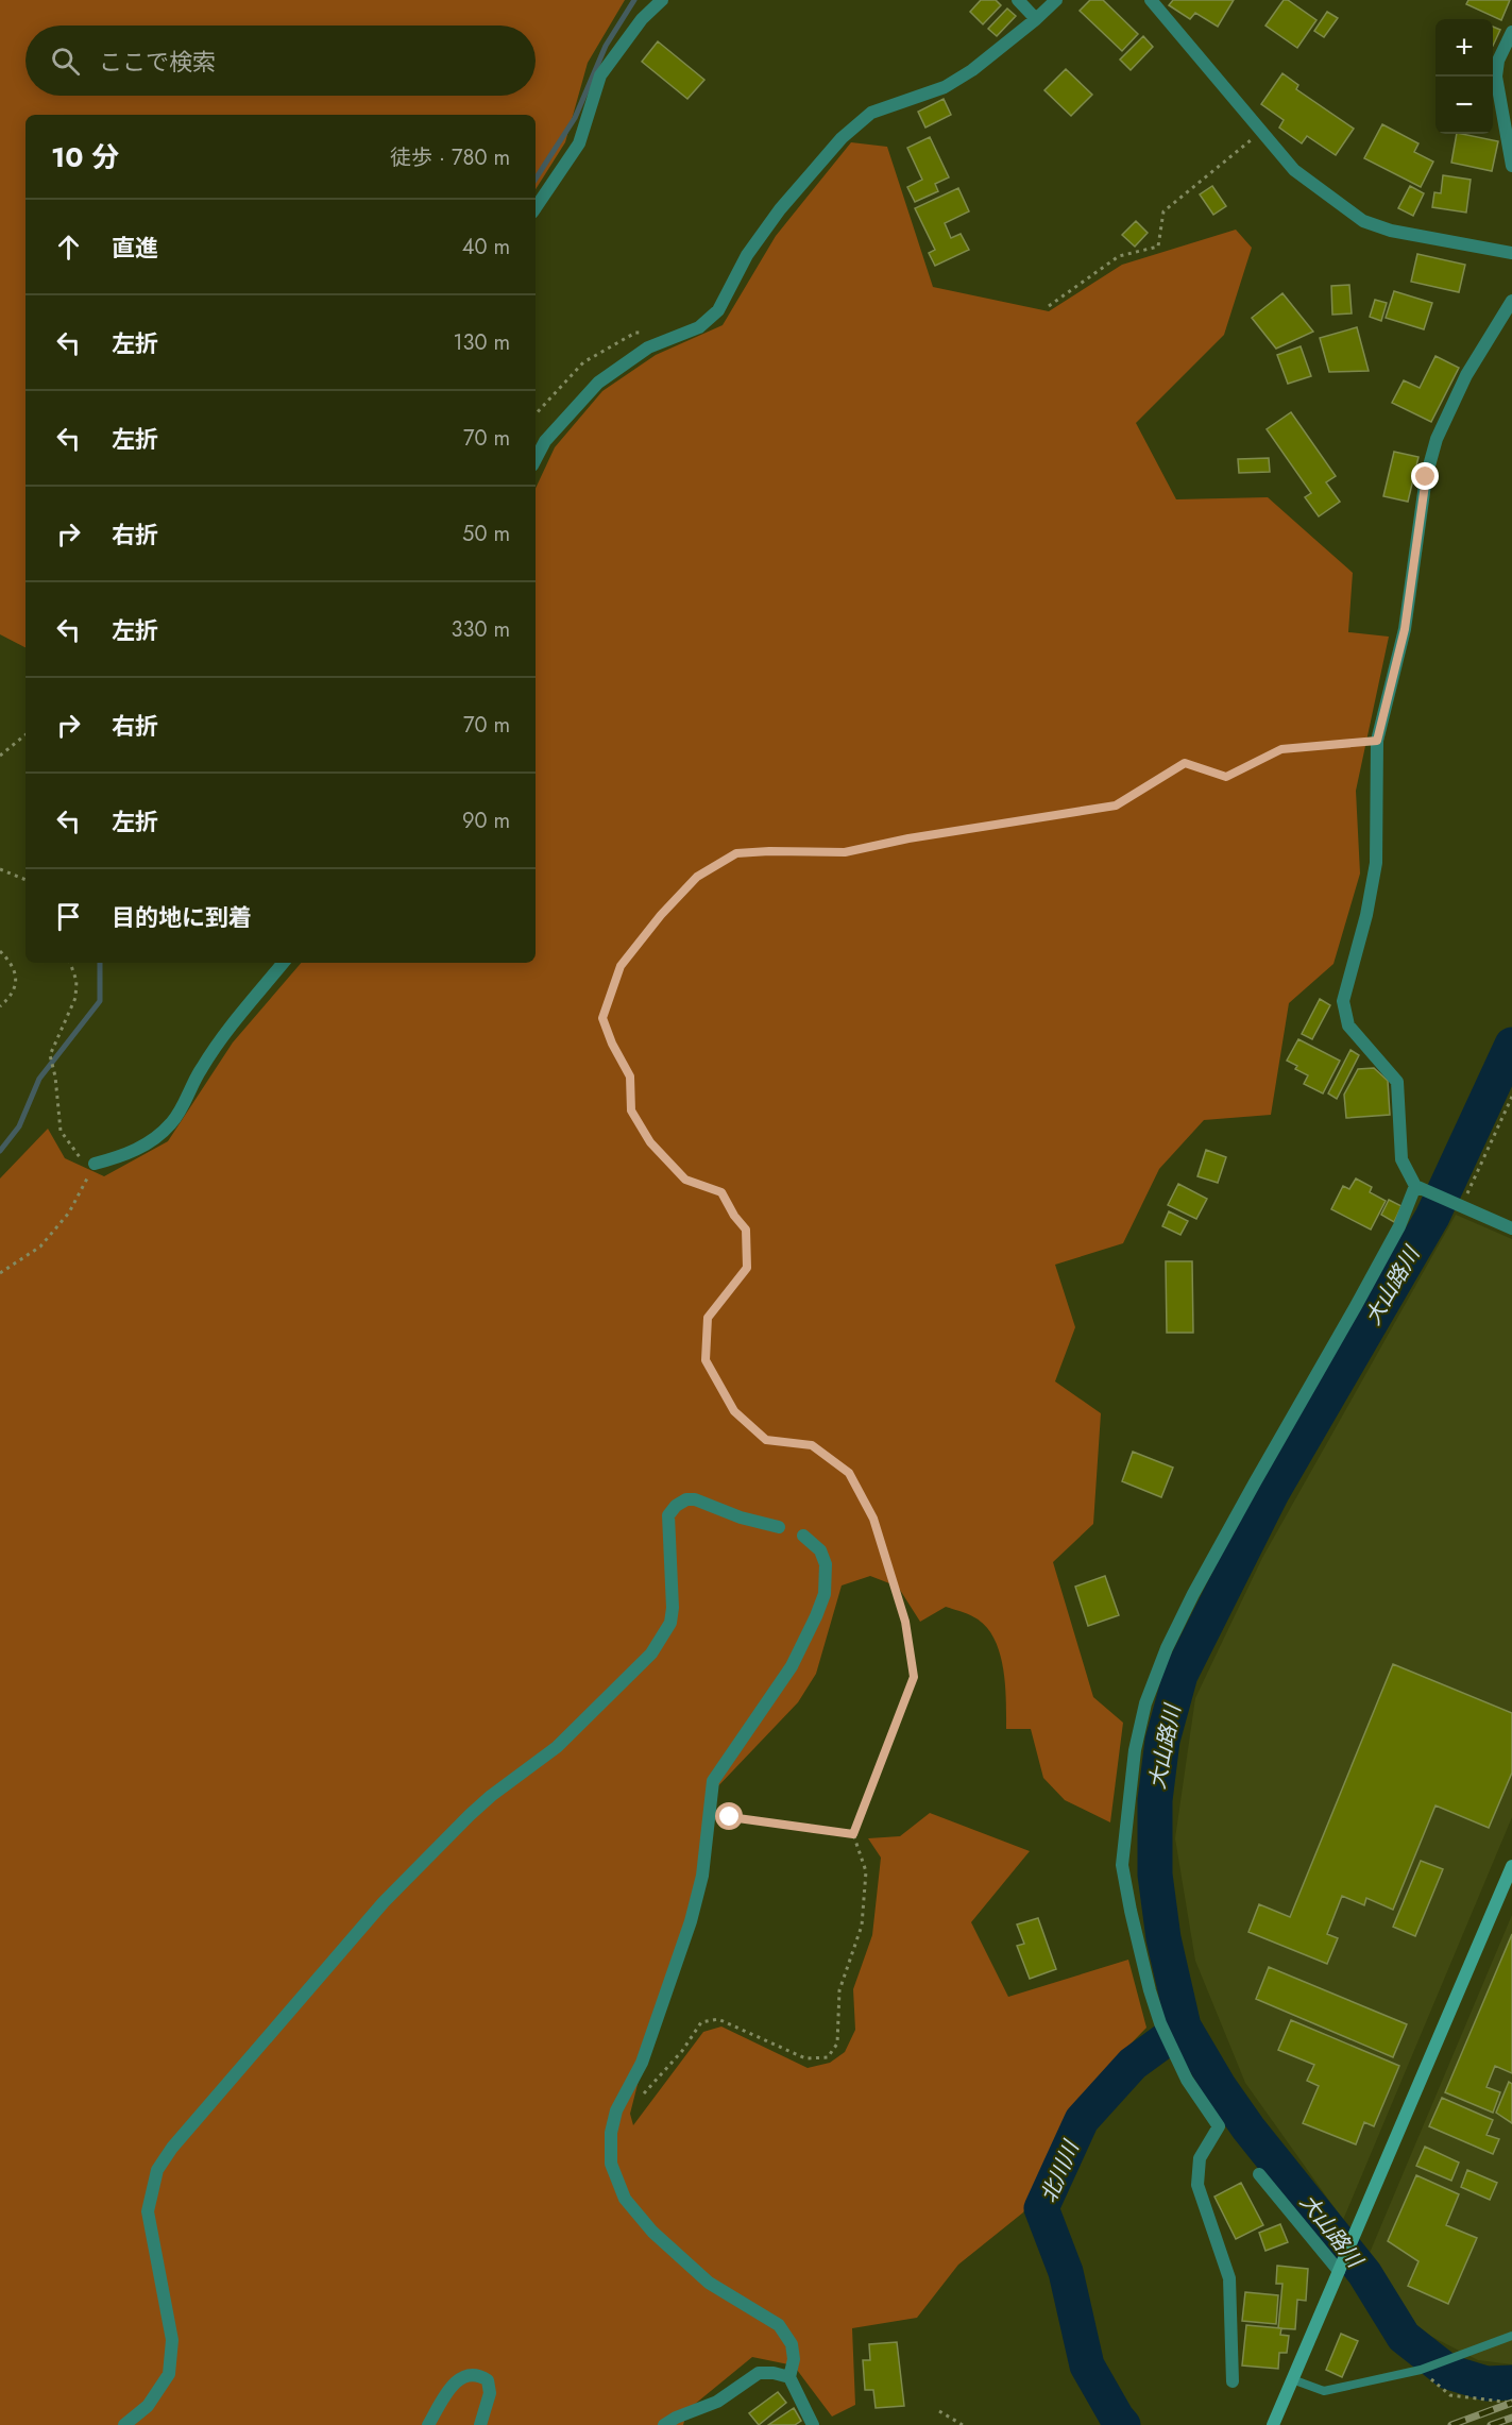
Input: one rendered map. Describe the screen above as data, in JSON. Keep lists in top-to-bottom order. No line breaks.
{"water":["大山路川","北川川"],"page":{"map_buttons":["+","−"],"search":"ここで検索","heading":["10 分","徒歩 · 780 m"],"list":[["直進","40 m"],["左折","130 m"],["左折","70 m"],["右折","50 m"],["左折","330 m"],["右折","70 m"],["左折","90 m"],"目的地に到着"]}}
